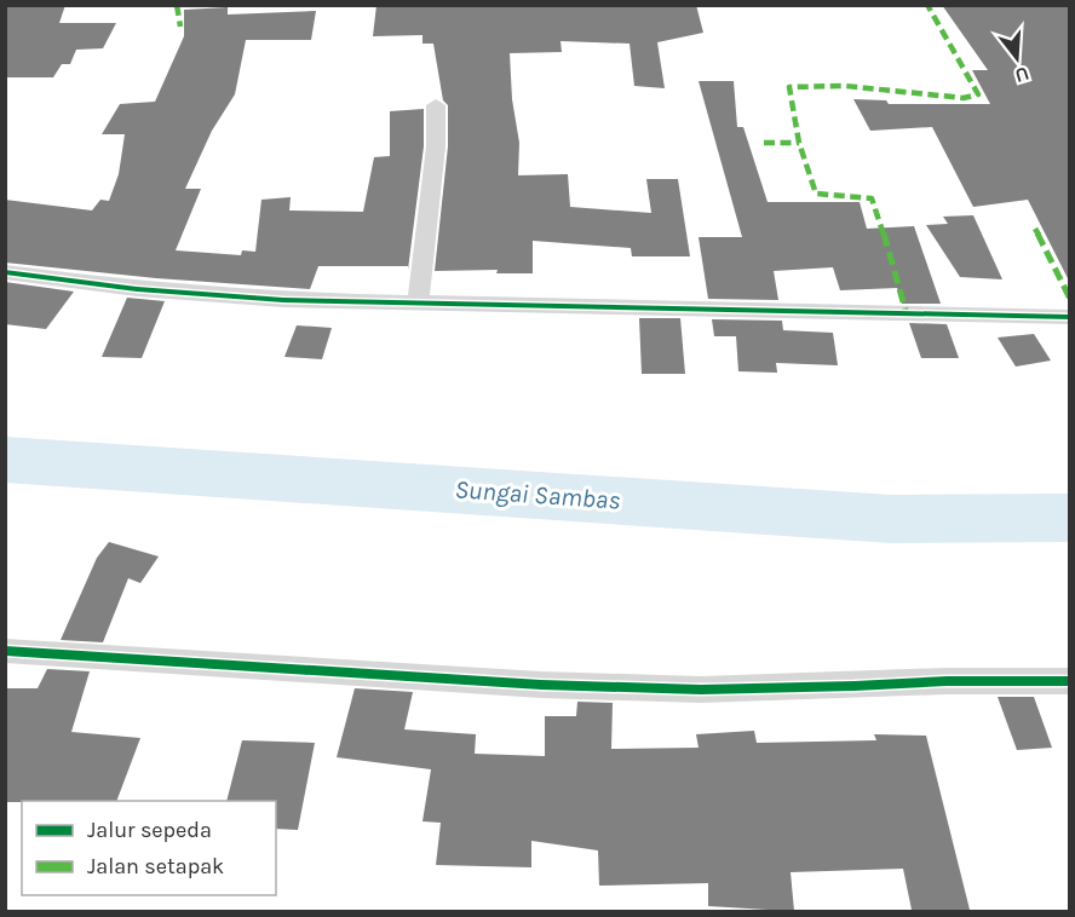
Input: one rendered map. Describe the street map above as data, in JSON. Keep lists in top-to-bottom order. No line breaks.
{"water":["Sungai Sambas"],"legend":["Jalur sepeda","Jalan setapak"],"north":"bottom"}
